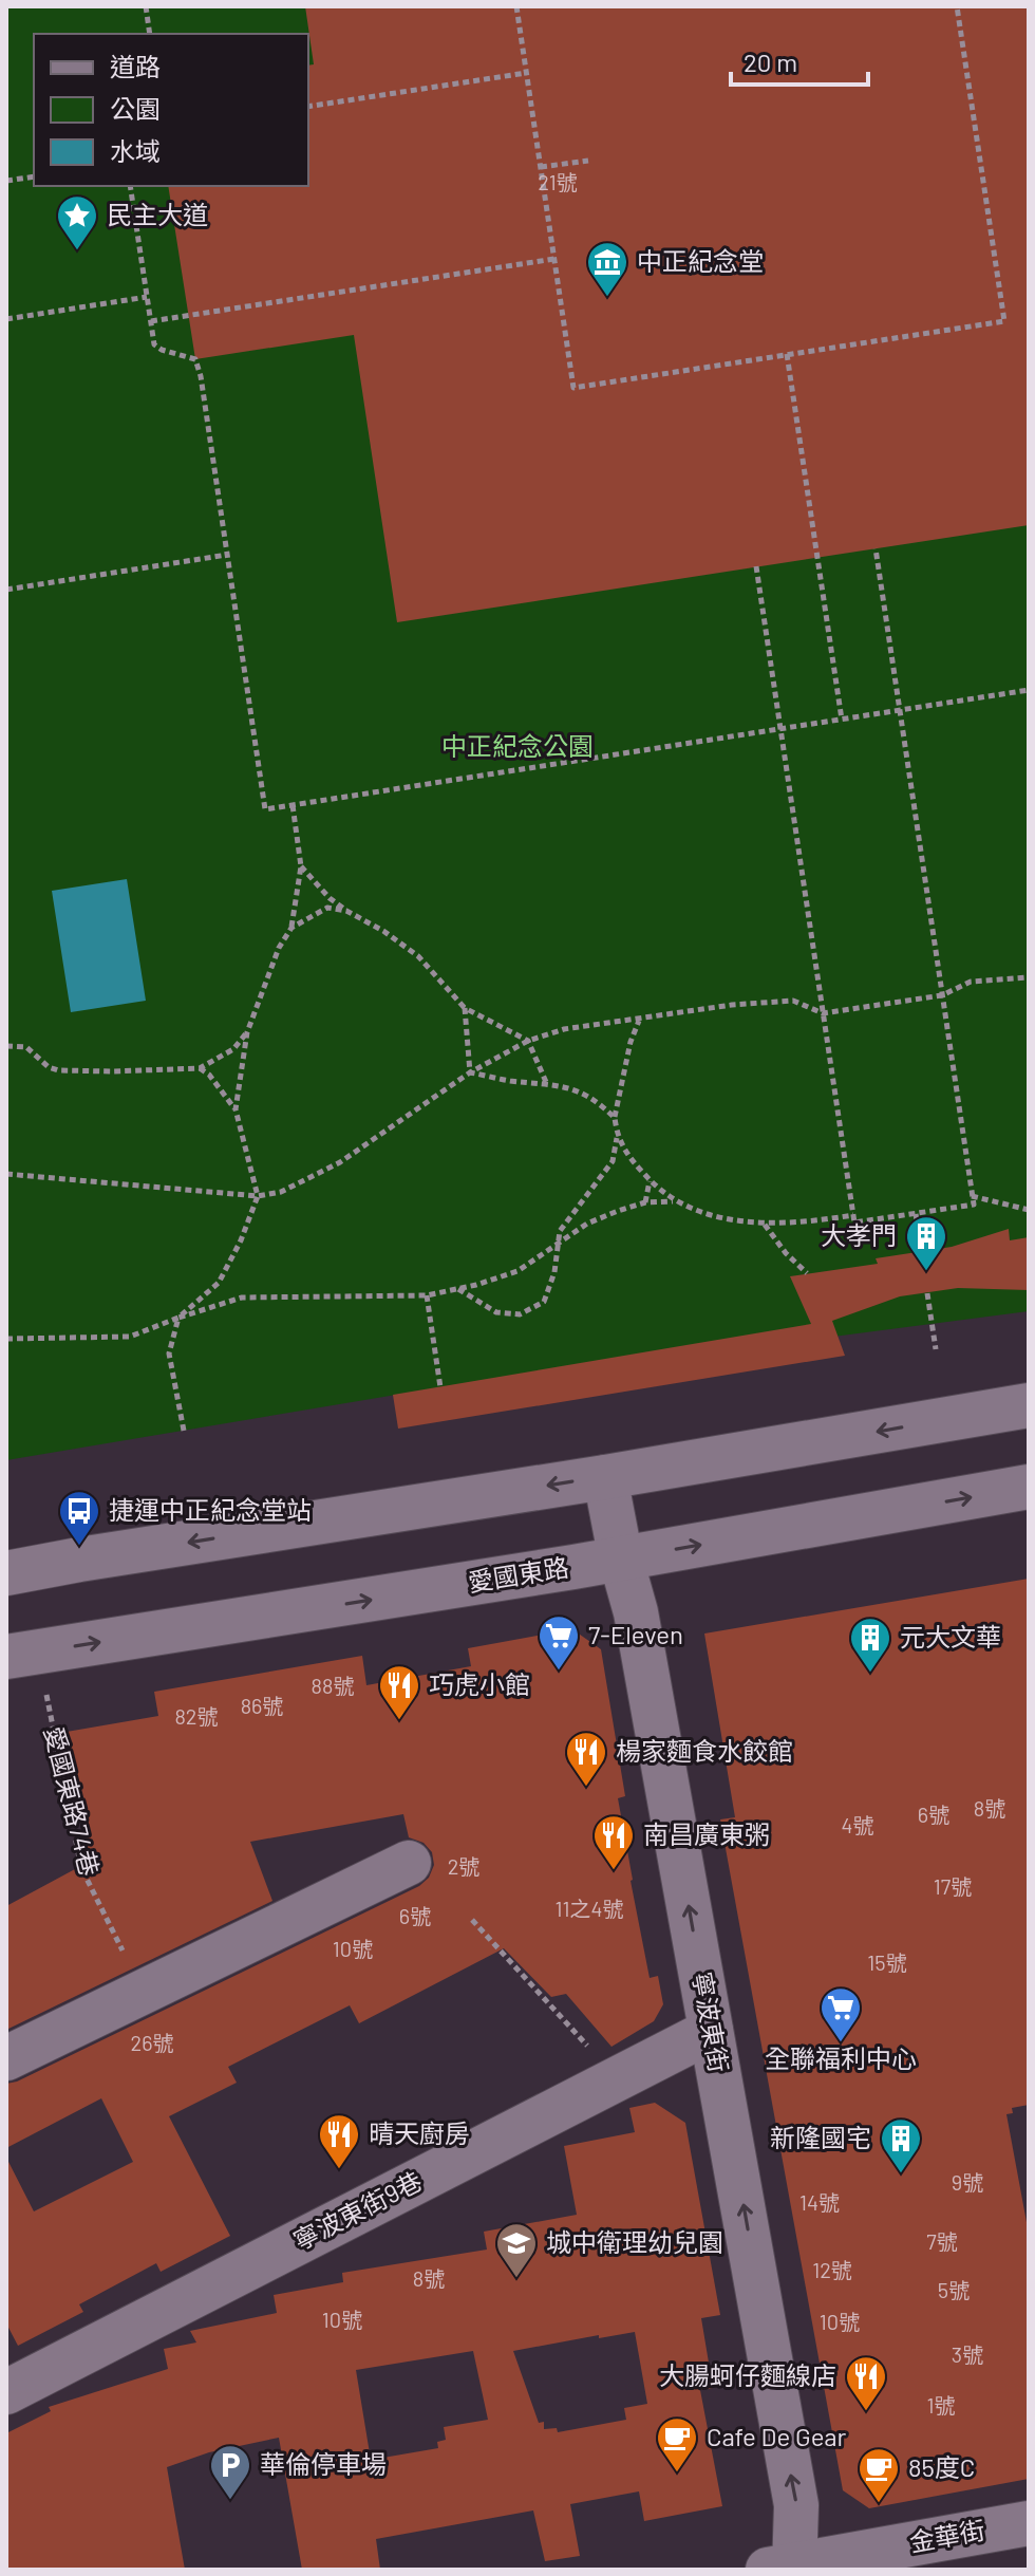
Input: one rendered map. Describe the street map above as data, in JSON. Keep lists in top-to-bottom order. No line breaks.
{"streets":{"street":["愛國東路","寧波東街","寧波東街9巷","金華街"],"path":["愛國東路74巷"]},"crossings":[["愛國東路","愛國東路74巷"],["愛國東路","寧波東街"],["寧波東街","寧波東街9巷"],["寧波東街","金華街"]],"one_way":["寧波東街"],"parks":["中正紀念公園"],"places":{"place":["民主大道"],"museum":["中正紀念堂"],"building":["大孝門","元大文華","新隆國宅"],"bus stop":["捷運中正紀念堂站"],"supermarket":["7-Eleven","全聯福利中心"],"restaurant":["巧虎小館","楊家麵食水餃館","南昌廣東粥","晴天廚房","大腸蚵仔麵線店"],"school or university":["城中衛理幼兒園"],"cafe":["Cafe De Gear","85度C"],"parking":["華倫停車場"]},"house_numbers":["21號","88號","86號","82號","8號","6號","4號","2號","17號","11之4號","6號","10號","15號","26號","9號","14號","7號","12號","8號","5號","10號","10號","3號","1號"],"legend":["道路","公園","水域"],"scale_bar":"20 m"}
